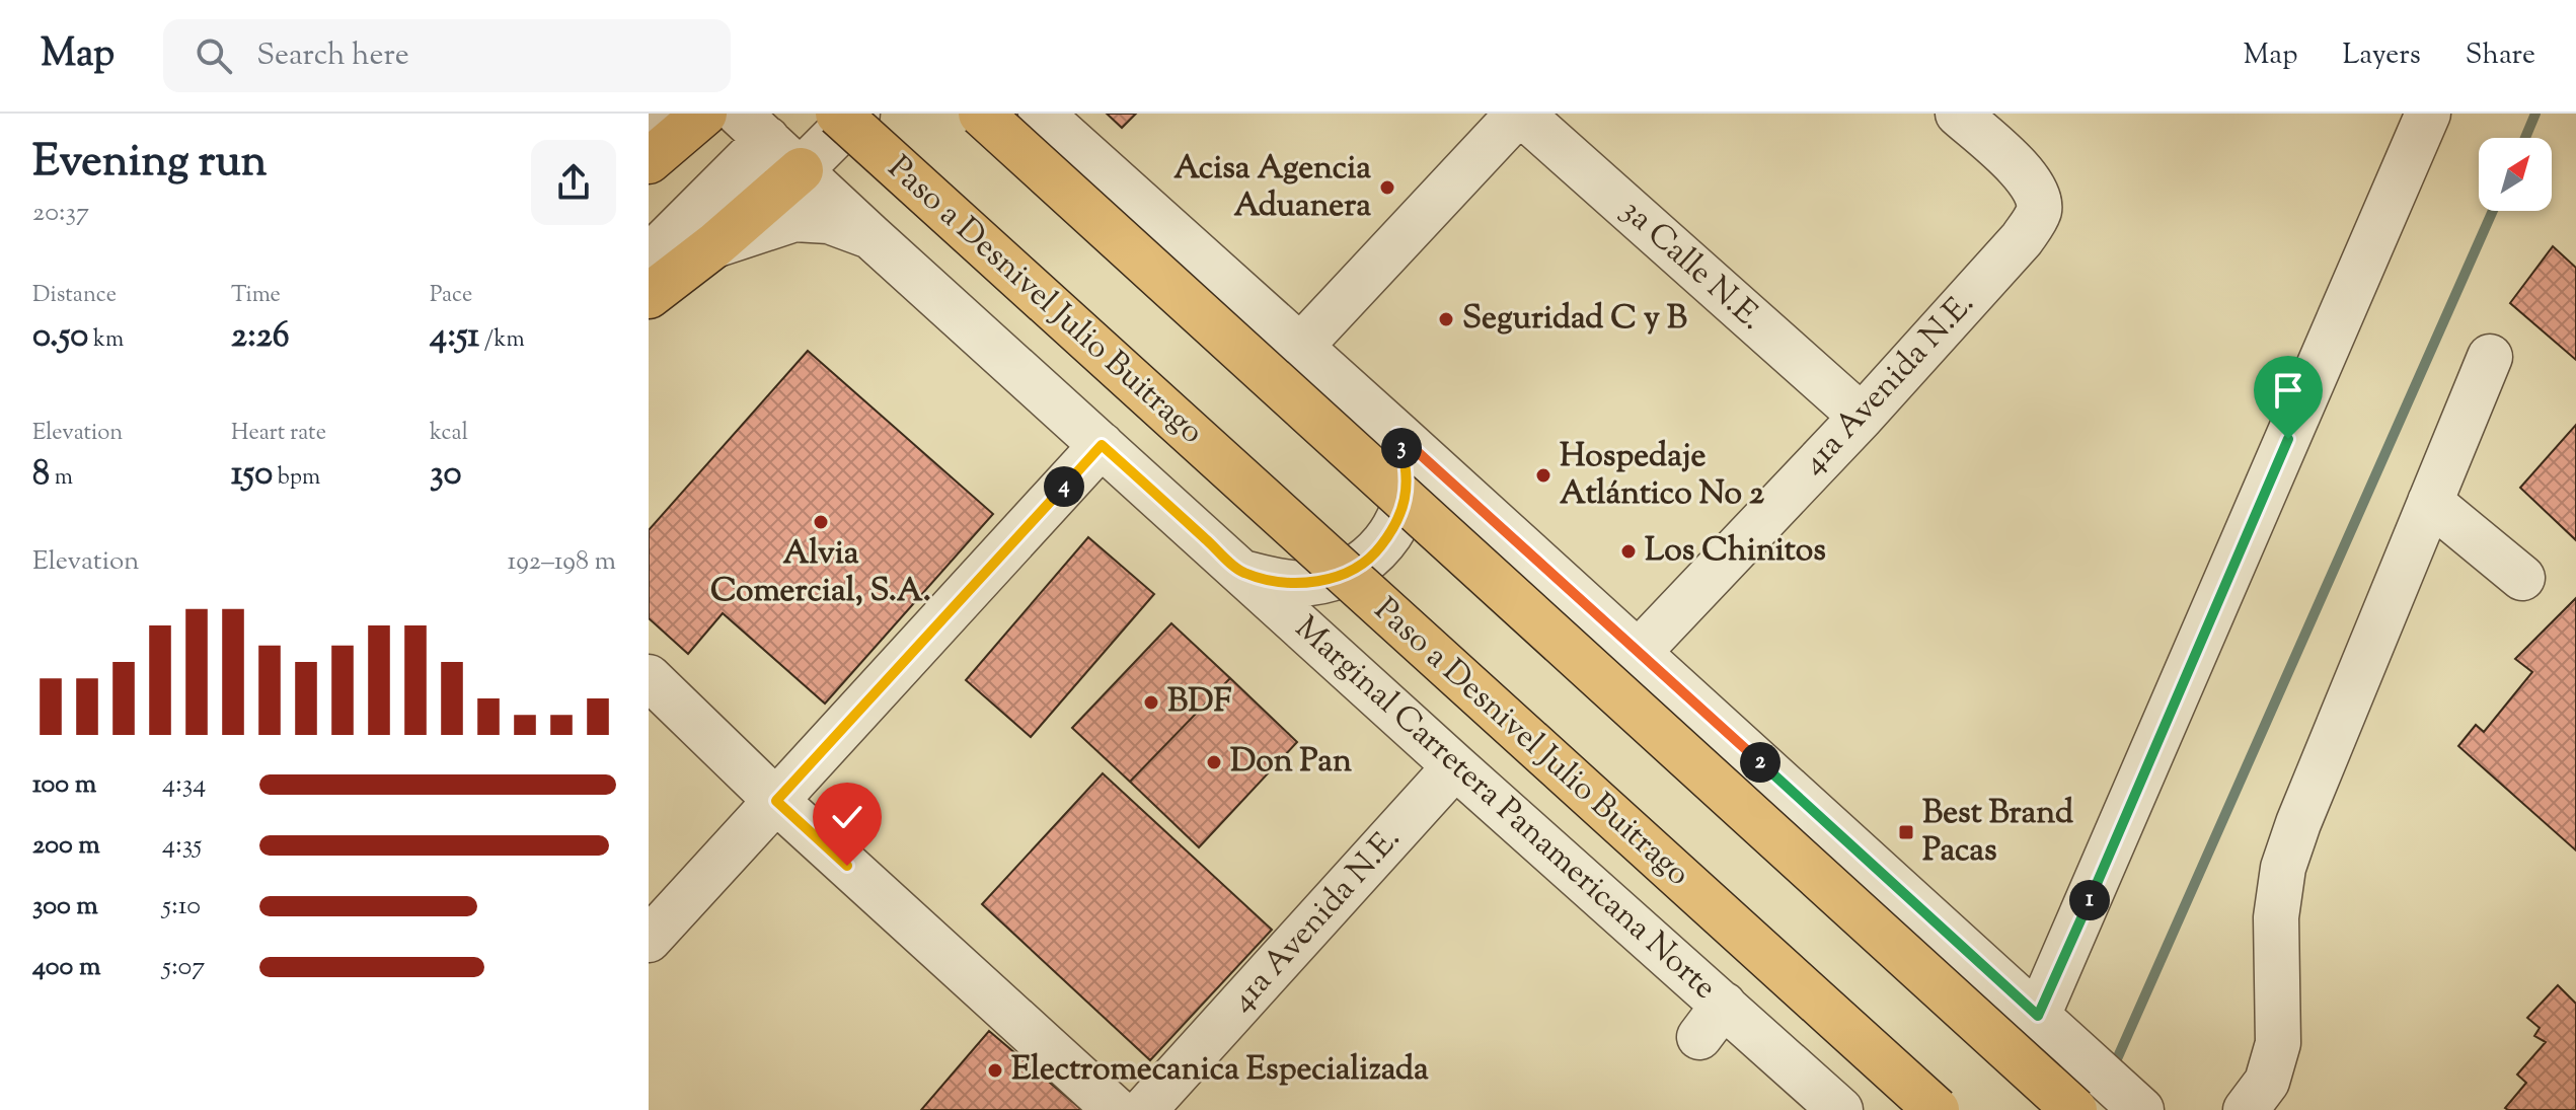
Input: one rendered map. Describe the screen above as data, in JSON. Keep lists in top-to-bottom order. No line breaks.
{"streets":{"main road":["Paso a Desnivel Julio Buitrago"],"street":["3a Calle N.E.","41a Avenida N.E.","Marginal Carretera Panamericana Norte"]},"crossings":[["3a Calle N.E.","41a Avenida N.E."],["41a Avenida N.E.","Marginal Carretera Panamericana Norte"]],"places":{"other":["Acisa Agencia Aduanera","Seguridad C y B","Hospedaje Atlántico No 2","Alvia Comercial, S.A.","Los Chinitos","BDF","Don Pan","Electromecanica Especializada"],"transit":["Best Brand Pacas"]},"north":"top right","page":{"header":"Map","search":"Search here","nav":["Map","Layers","Share"],"heading":["Evening run","20:37"],"stats":[["Distance","0.50 km"],["Time","2:26"],["Pace","4:51 /km"],["Elevation","8 m"],["Heart rate","150 bpm"],["kcal","30"]],"pins":["3","4","2","1"],"chart":["Elevation","192–198 m"],"list":[{"name":"100 m","note":"4:34"},{"name":"200 m","note":"4:35"},{"name":"300 m","note":"5:10"},{"name":"400 m","note":"5:07"}]}}
